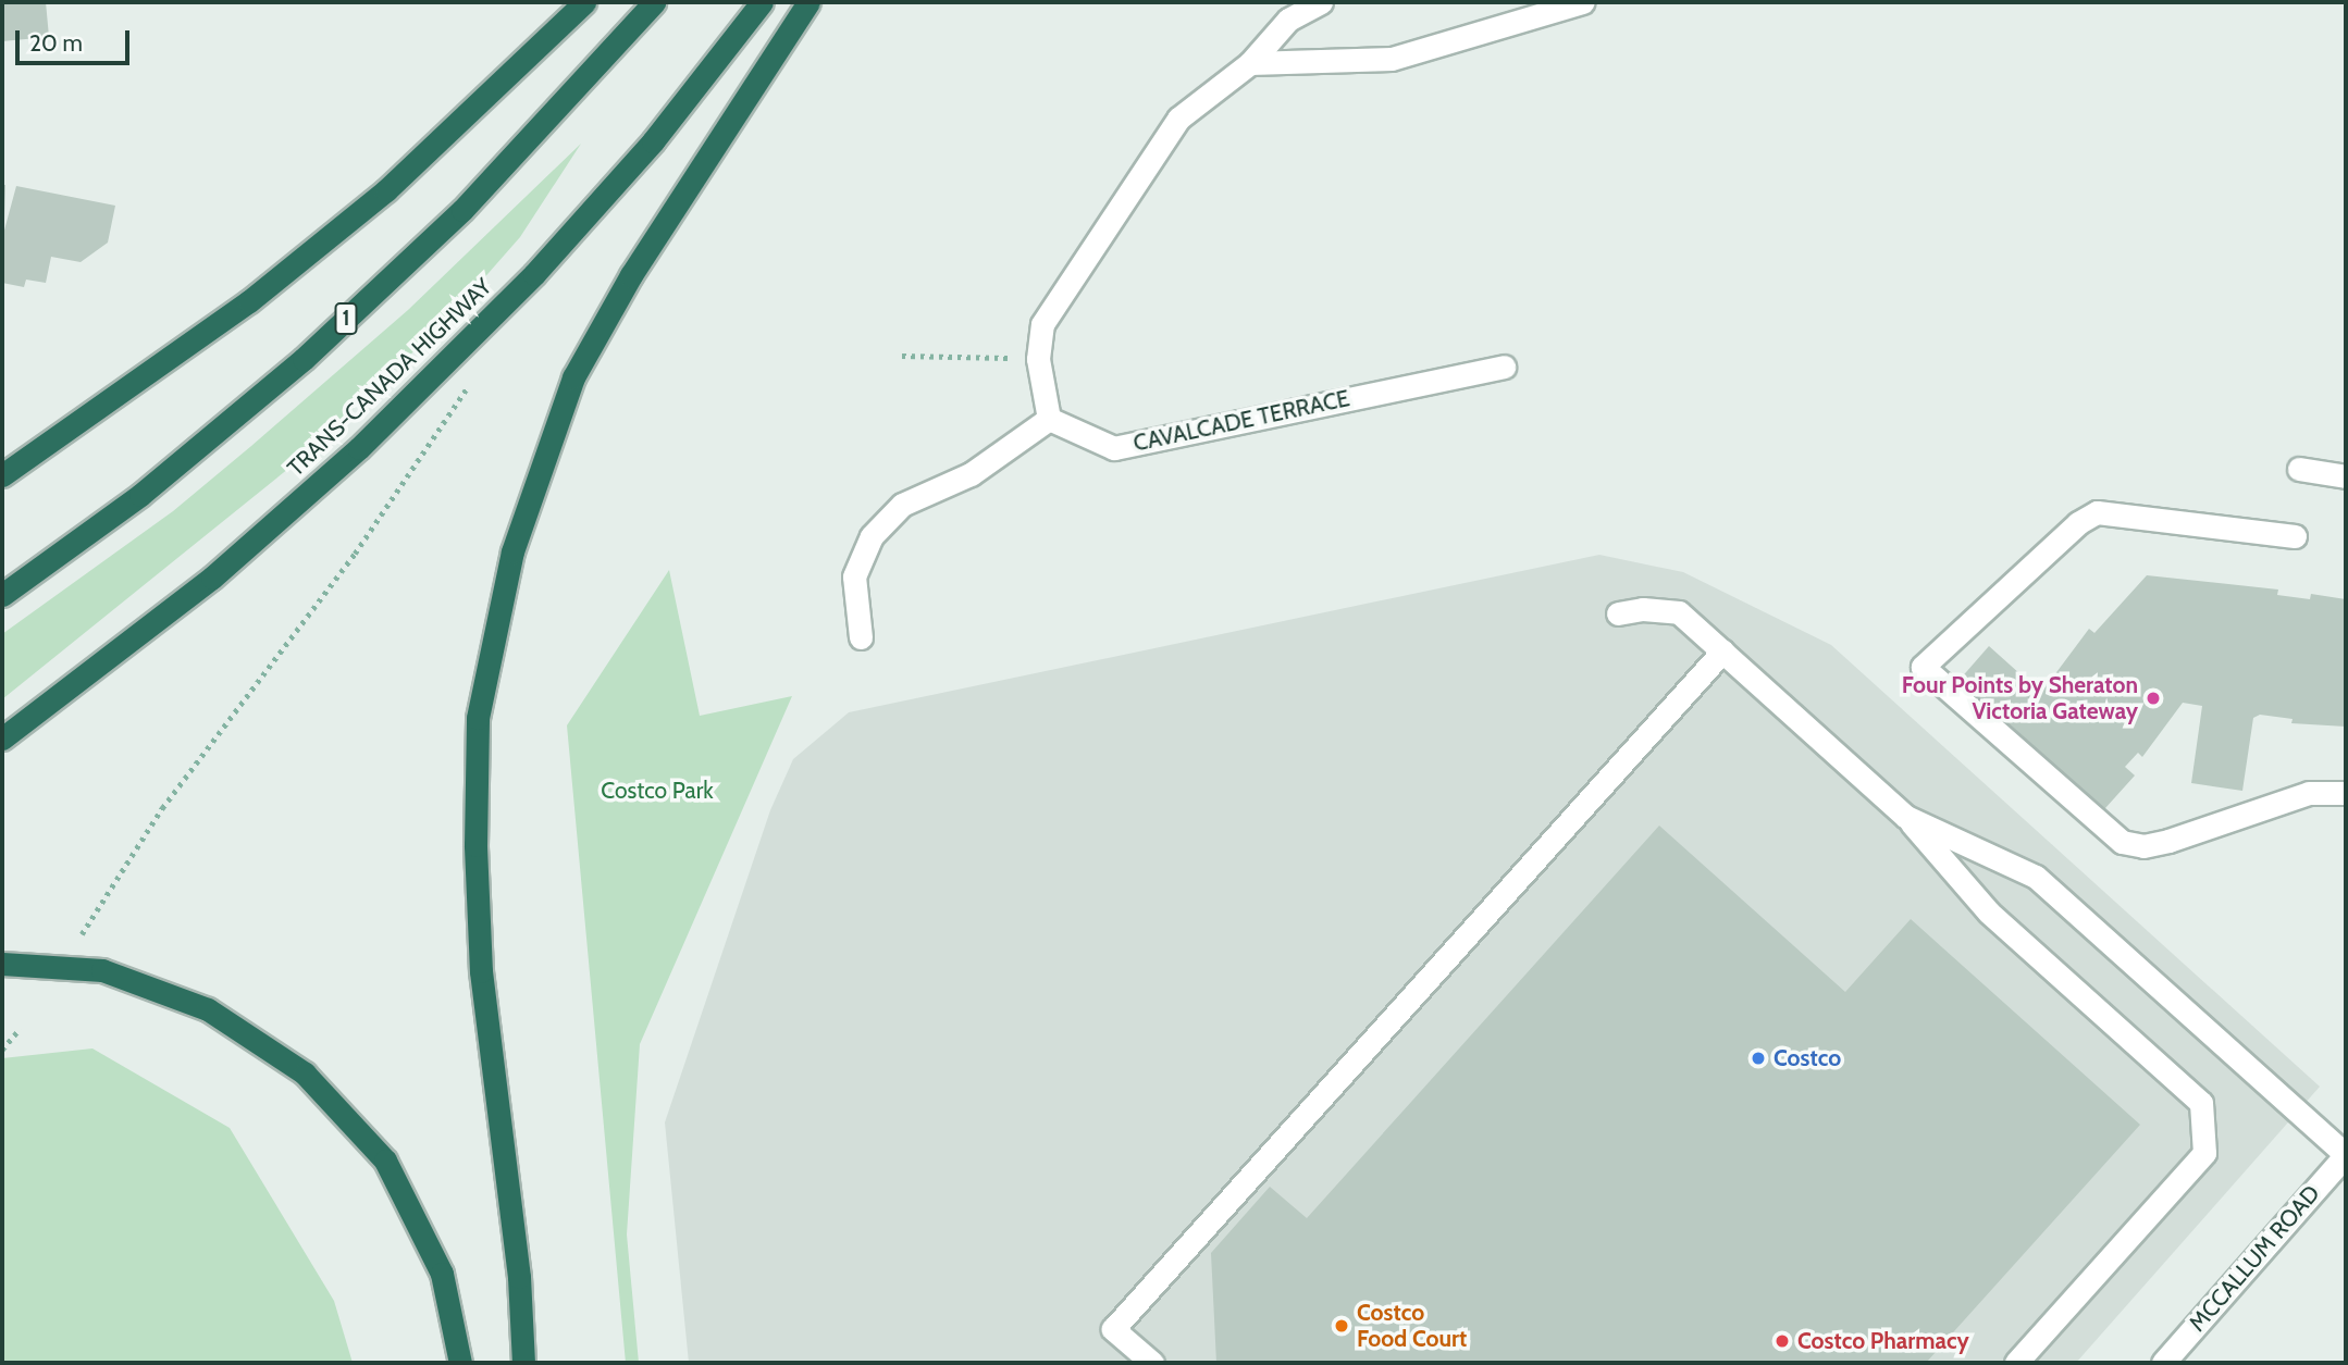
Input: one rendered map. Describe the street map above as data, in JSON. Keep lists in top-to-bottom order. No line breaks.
{"streets":{"highway":["1","TRANS-CANADA HIGHWAY"],"street":["CAVALCADE TERRACE","MCCALLUM ROAD"]},"parks":["Costco Park"],"places":["Four Points by Sheraton Victoria Gateway","Costco","Costco Food Court","Costco Pharmacy"],"scale_bar":"20 m"}
